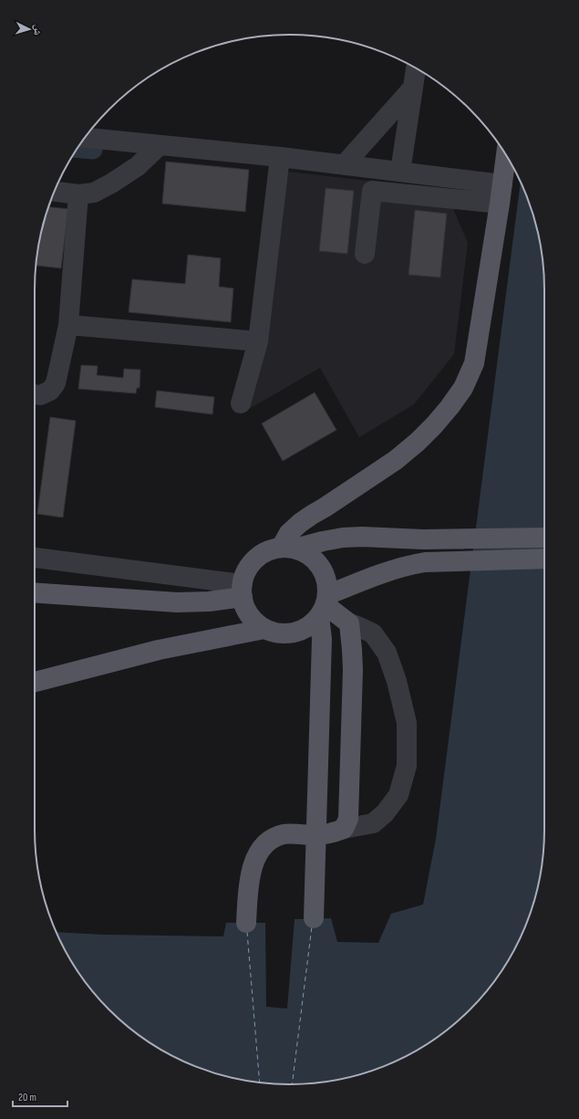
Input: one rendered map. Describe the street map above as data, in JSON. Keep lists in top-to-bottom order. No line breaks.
{"scale_bar":"20 m","north":"right"}
